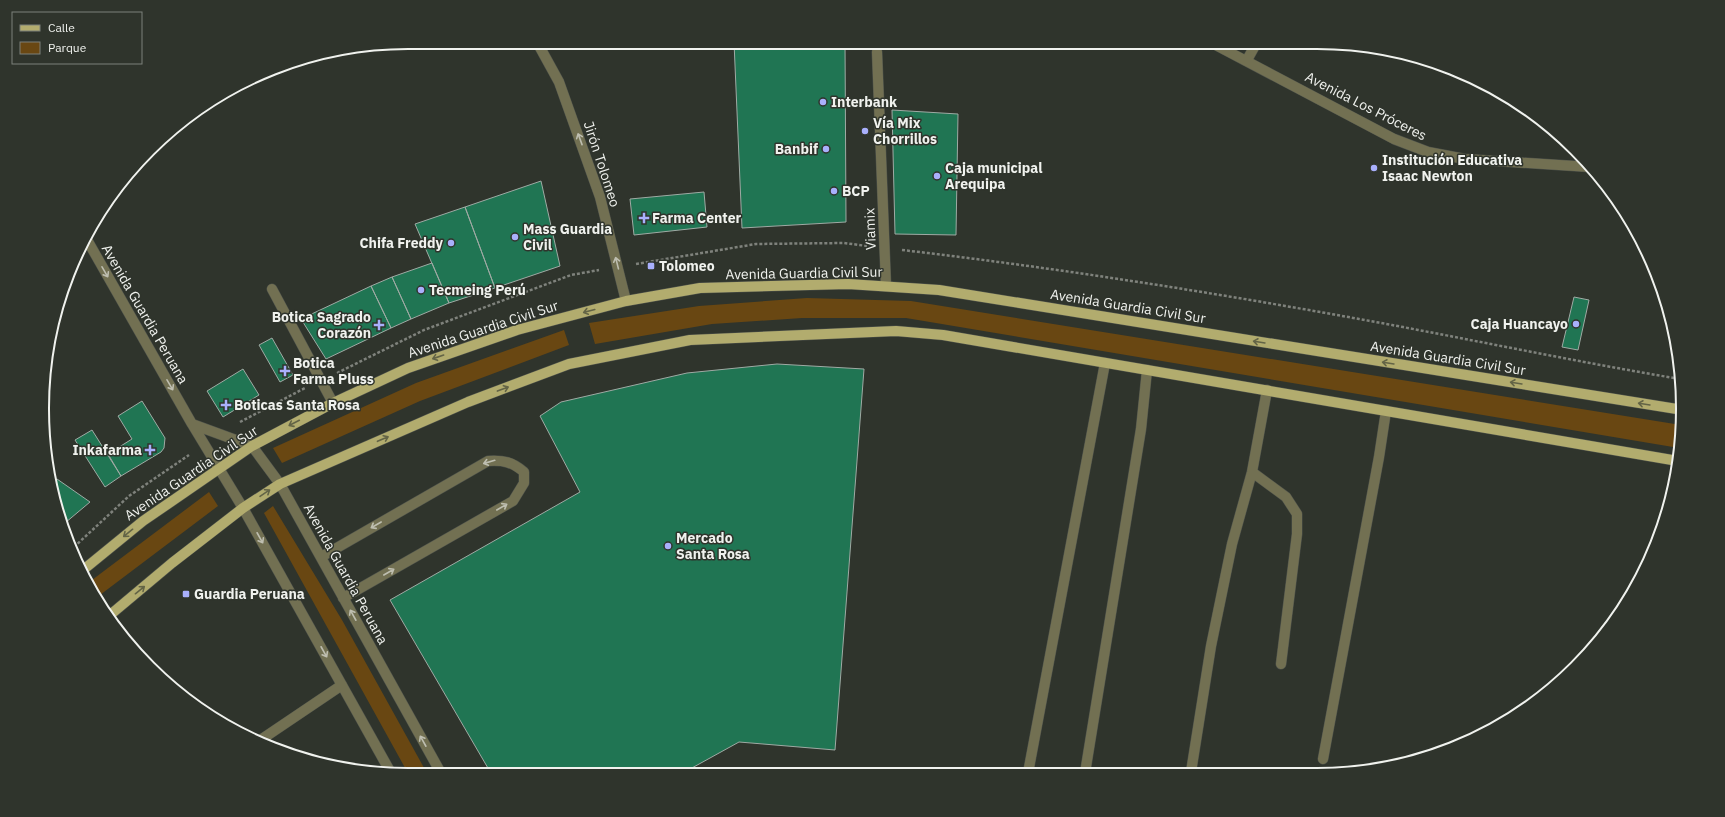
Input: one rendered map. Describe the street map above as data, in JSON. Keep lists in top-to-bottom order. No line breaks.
{"streets":{"main road":["Avenida Guardia Civil Sur"],"street":["Avenida Los Próceres","Jirón Tolomeo","Viamix","Avenida Guardia Peruana"]},"crossings":[["Jirón Tolomeo","Avenida Guardia Civil Sur"],["Viamix","Avenida Guardia Civil Sur"],["Avenida Guardia Civil Sur","Avenida Guardia Peruana"]],"one_way":["Jirón Tolomeo"],"places":{"other":["Interbank","Vía Mix Chorrillos","Banbif","Institución Educativa Isaac Newton","Caja municipal Arequipa","BCP","Mass Guardia Civil","Chifa Freddy","Tecmeing Perú","Caja Huancayo","Mercado Santa Rosa"],"health":["Farma Center","Botica Sagrado Corazón","Botica Farma Pluss","Boticas Santa Rosa","Inkafarma"],"transit":["Tolomeo","Guardia Peruana"]},"legend":["Calle","Parque"]}
